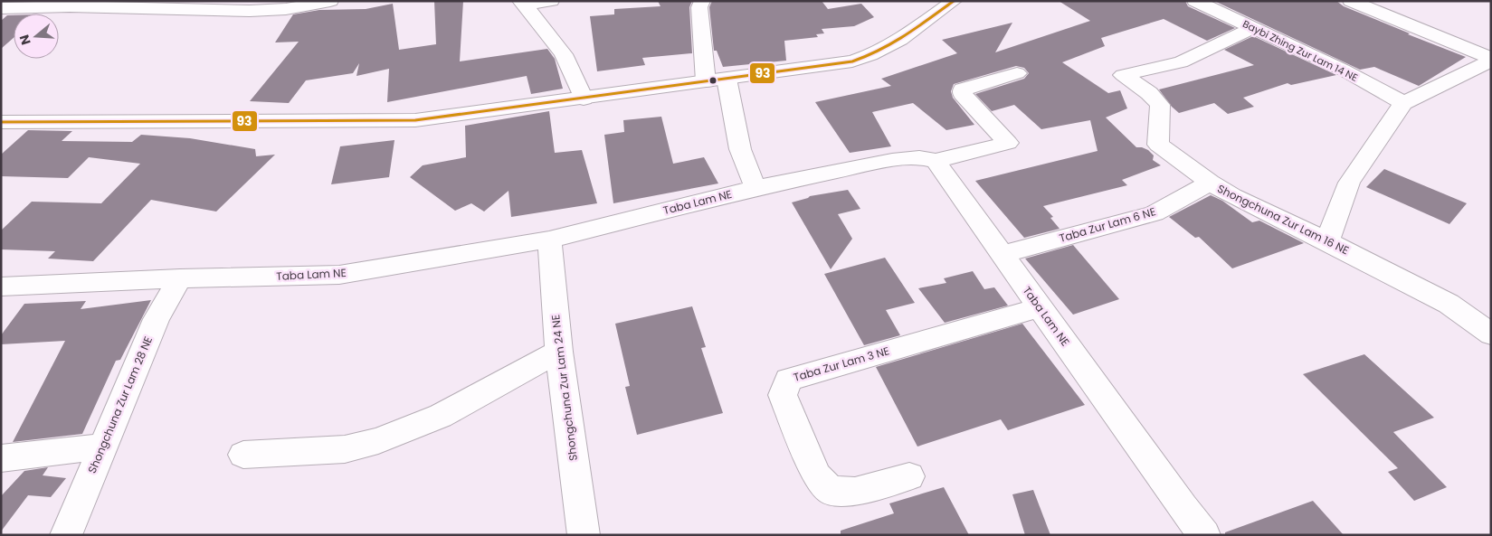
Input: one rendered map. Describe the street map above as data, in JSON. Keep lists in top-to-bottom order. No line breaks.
{"streets":{"street":["Baybi Zhing Zur Lam 14 NE","Taba Lam NE","Shongchuna Zur Lam 16 NE","Taba Zur Lam 6 NE","Taba Zur Lam 3 NE","Shongchuna Zur Lam 24 NE","Shongchuna Zur Lam 28 NE"]},"crossings":[["Baybi Zhing Zur Lam 14 NE","Shongchuna Zur Lam 16 NE"],["Taba Lam NE","Taba Zur Lam 6 NE"],["Taba Lam NE","Taba Zur Lam 3 NE"],["Taba Lam NE","Shongchuna Zur Lam 24 NE"],["Taba Lam NE","Shongchuna Zur Lam 28 NE"],["Shongchuna Zur Lam 16 NE","Taba Zur Lam 6 NE"]],"lines":["transit line 93"],"north":"left"}
